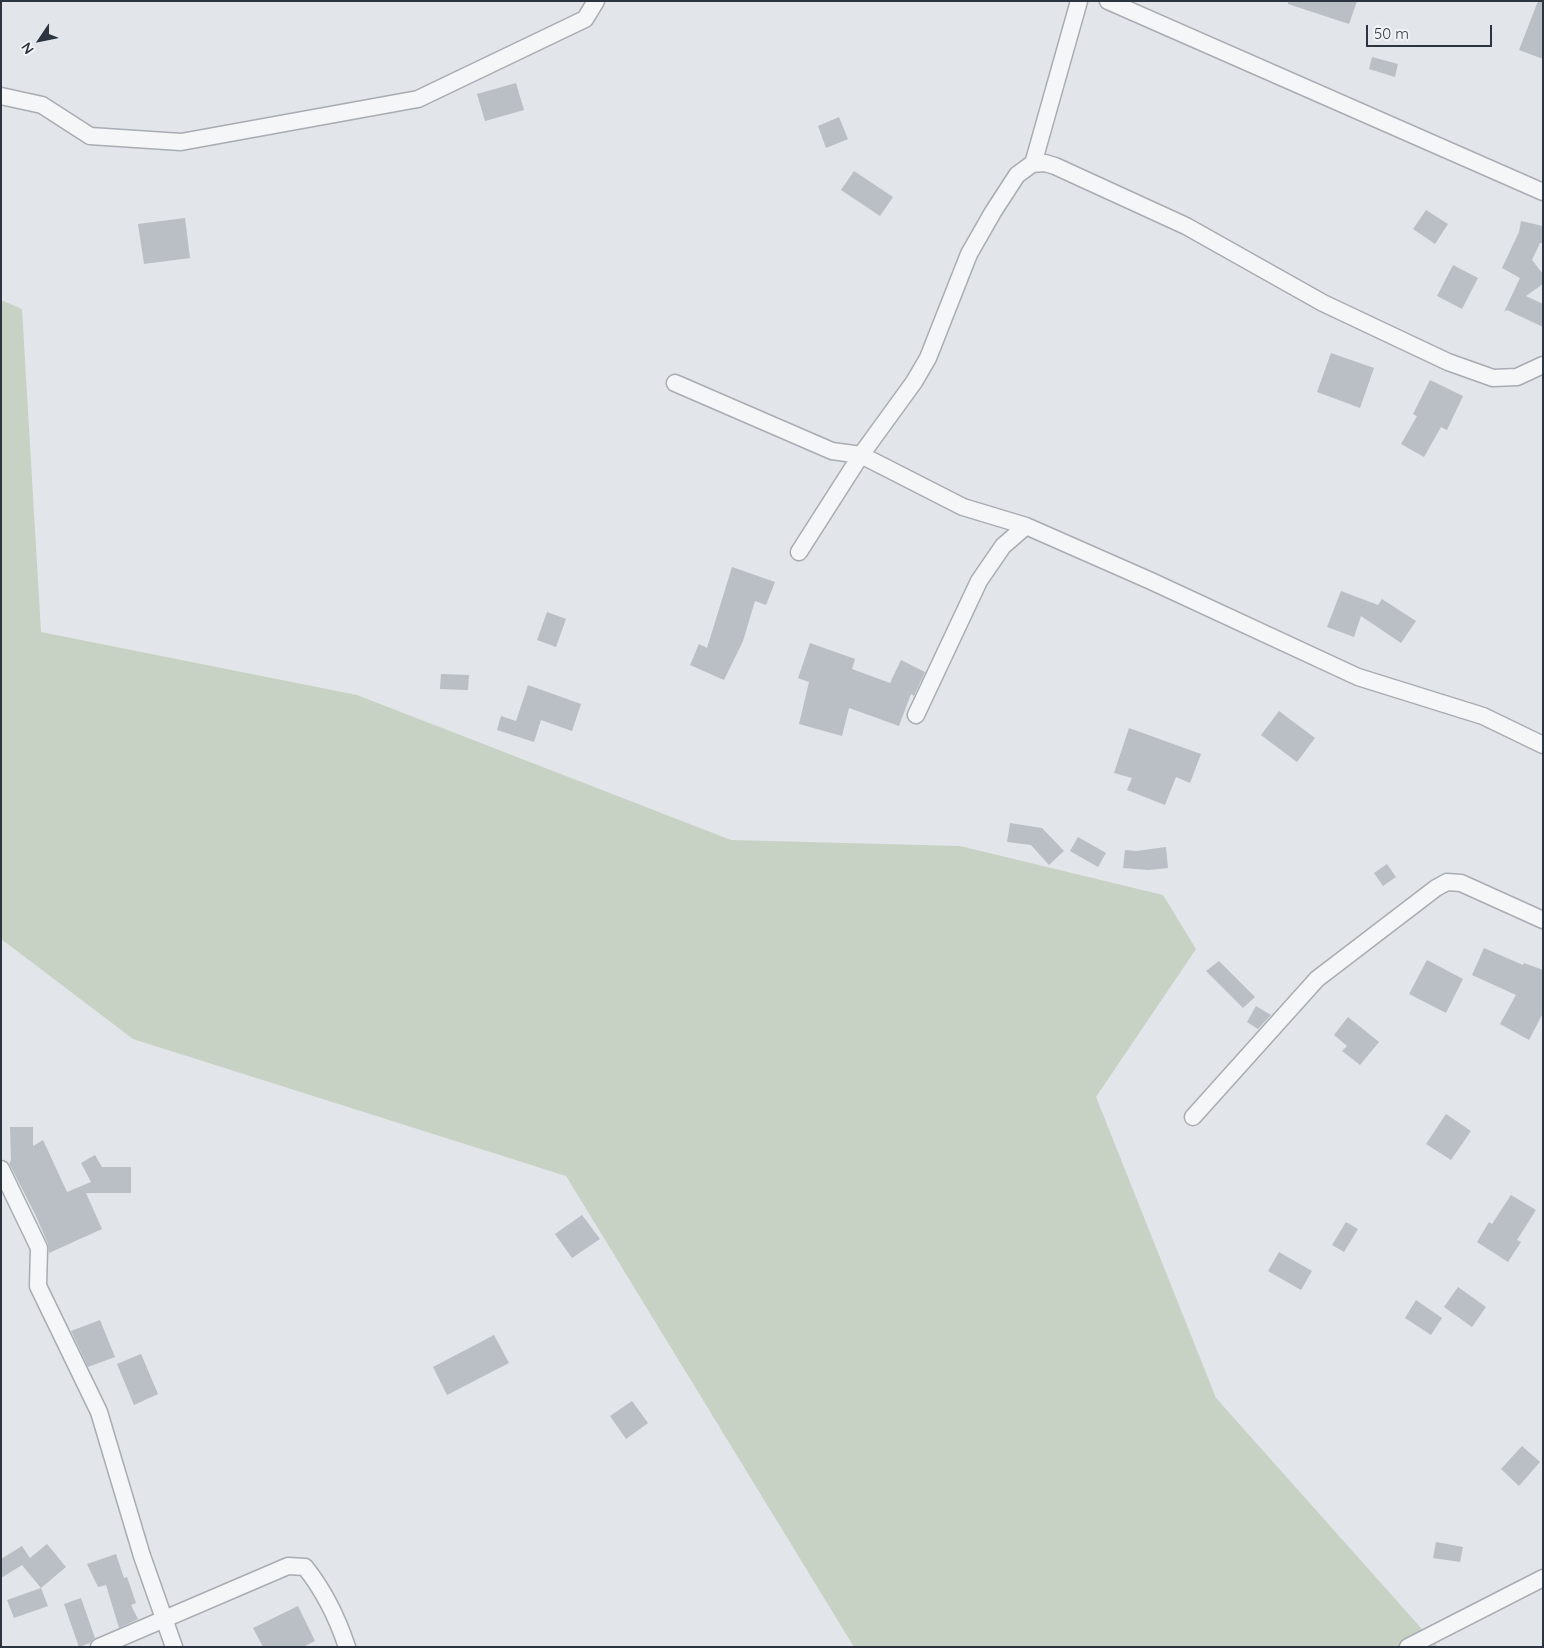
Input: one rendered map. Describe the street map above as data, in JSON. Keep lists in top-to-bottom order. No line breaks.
{"scale_bar":"50 m","north":"bottom left"}
